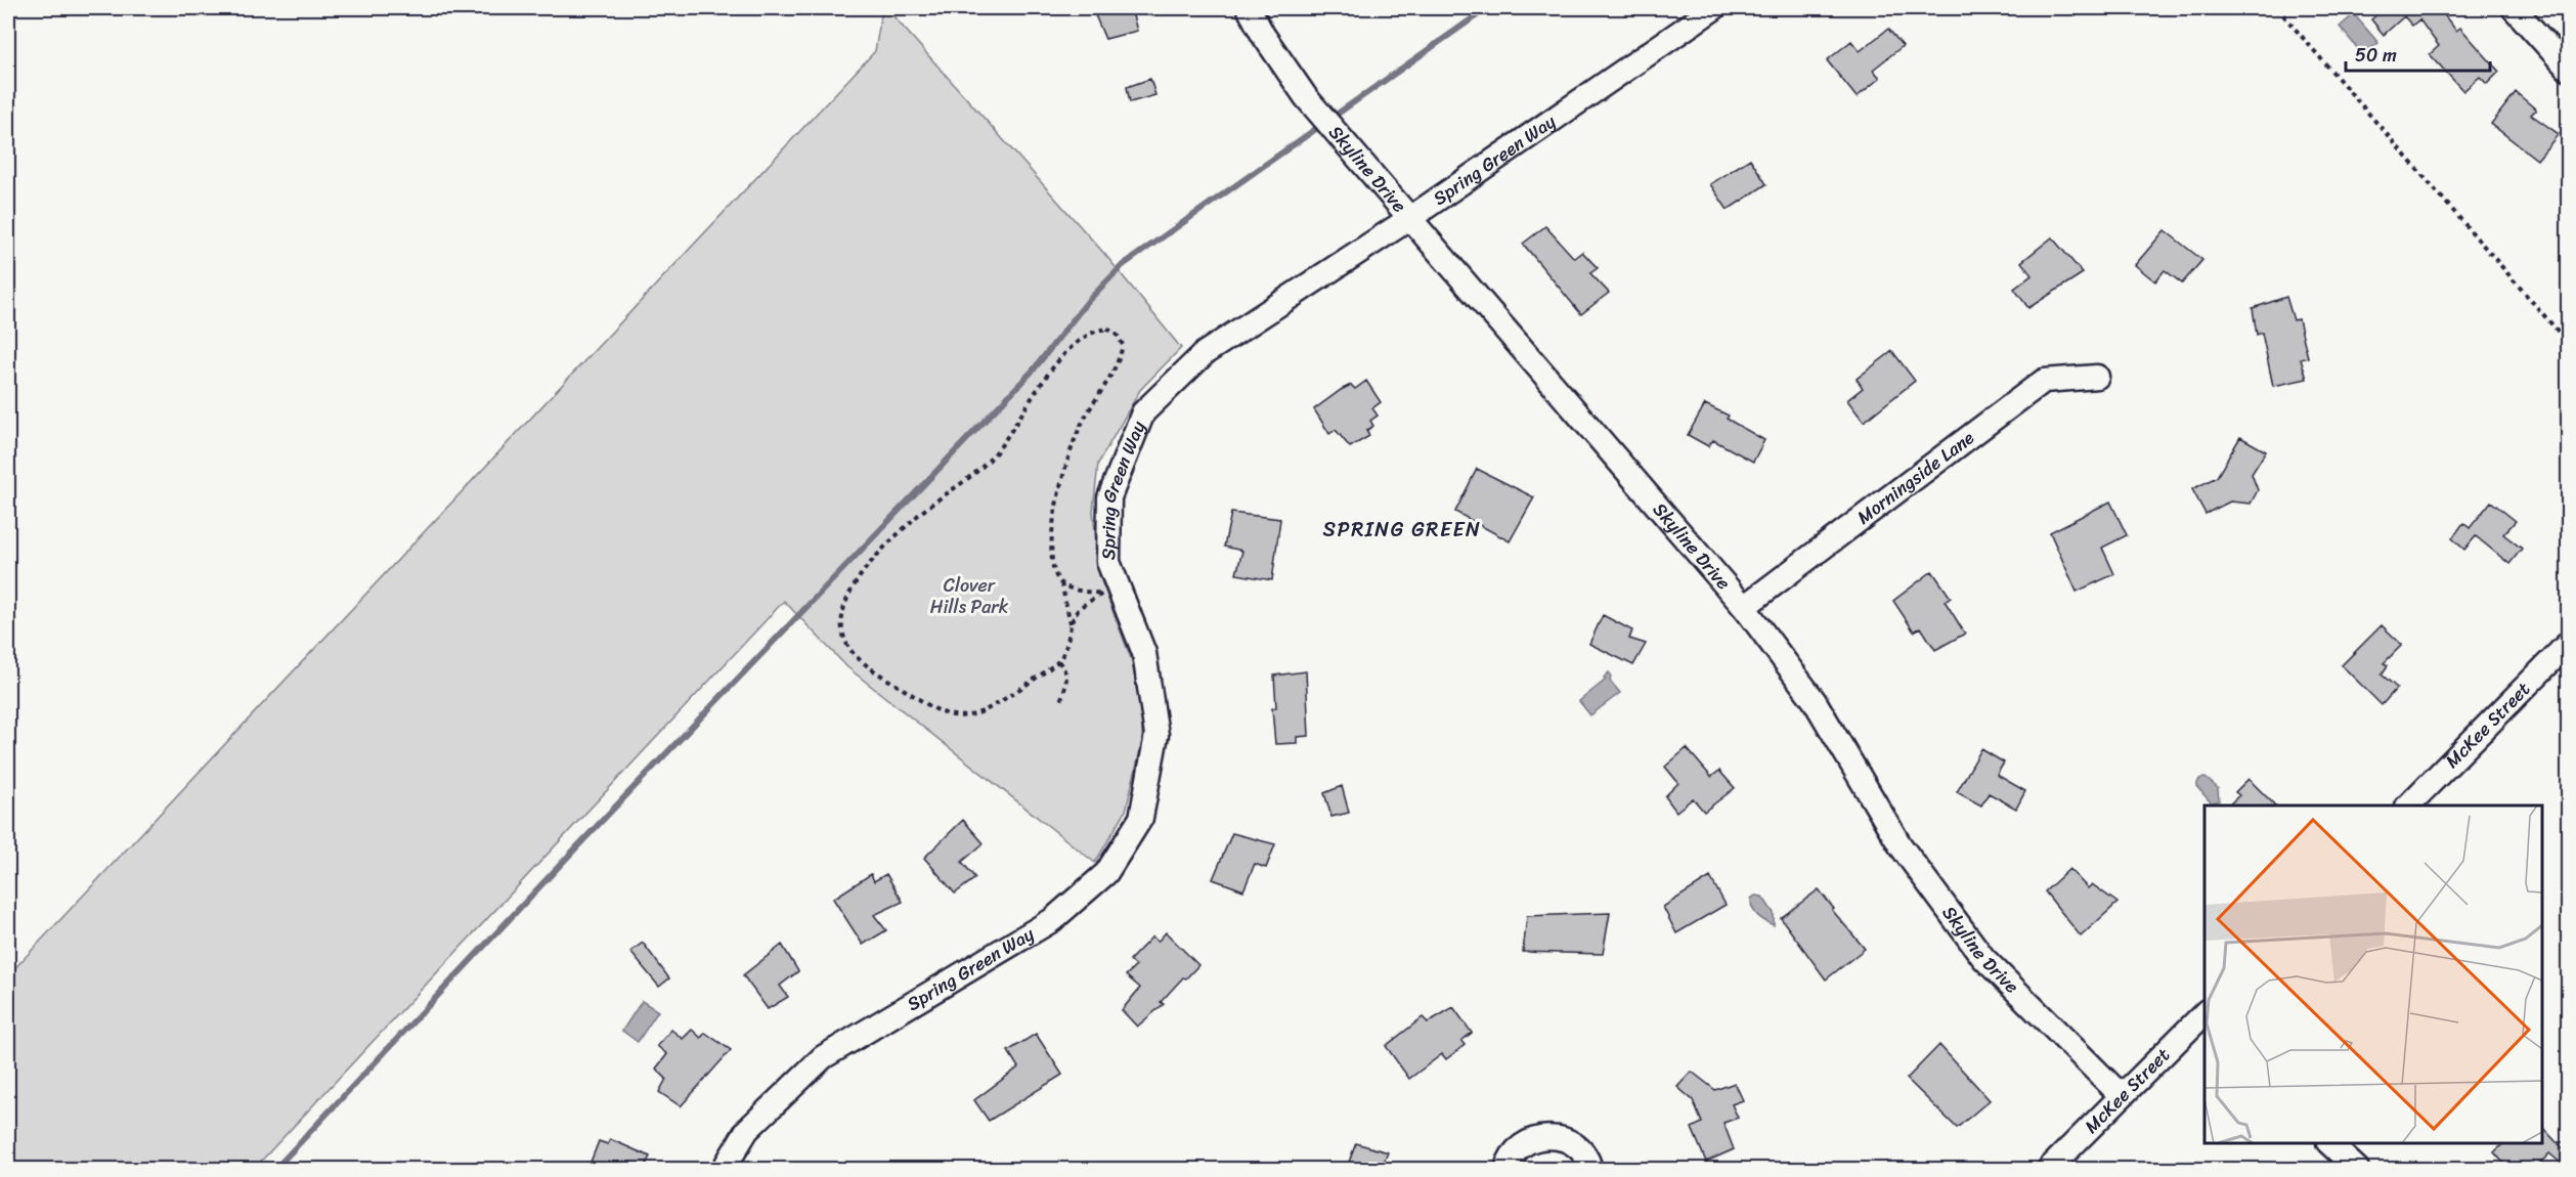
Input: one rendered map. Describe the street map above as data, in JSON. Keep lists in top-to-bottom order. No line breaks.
{"streets":{"street":["Spring Green Way","Skyline Drive","Morningside Lane","McKee Street"]},"crossings":[["Spring Green Way","Skyline Drive"],["Skyline Drive","Morningside Lane"],["Skyline Drive","McKee Street"]],"districts":["SPRING GREEN"],"parks":["Clover Hills Park"],"scale_bar":"50 m"}
